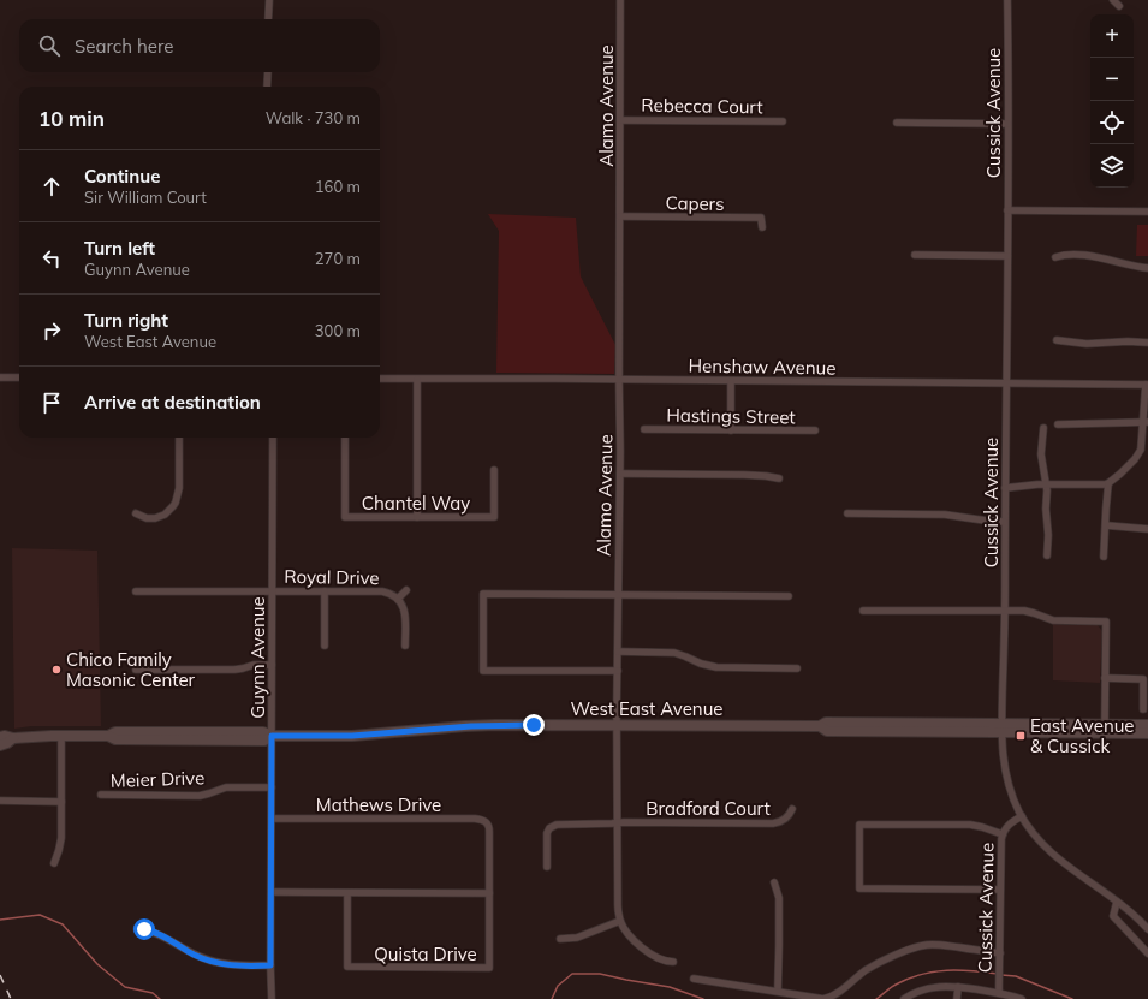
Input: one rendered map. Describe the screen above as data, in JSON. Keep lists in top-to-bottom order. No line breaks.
{"streets":{"main road":["West East Avenue"],"street":["Alamo Avenue","Rebecca Court","Cussick Avenue","Capers","Henshaw Avenue","Hastings Street","Chantel Way","Royal Drive","Guynn Avenue","Meier Drive","Mathews Drive","Bradford Court","Quista Drive"]},"crossings":[["Alamo Avenue","Rebecca Court"],["Alamo Avenue","Capers"],["Alamo Avenue","Henshaw Avenue"],["Alamo Avenue","West East Avenue"],["Alamo Avenue","Bradford Court"],["Cussick Avenue","Henshaw Avenue"],["Cussick Avenue","West East Avenue"],["Royal Drive","Guynn Avenue"],["Guynn Avenue","West East Avenue"],["Guynn Avenue","Meier Drive"],["Guynn Avenue","Mathews Drive"],["Mathews Drive","Quista Drive"]],"places":{"other":["Chico Family Masonic Center"],"transit":["East Avenue & Cussick"]},"page":{"map_buttons":["+","−"],"search":"Search here","heading":["10 min","Walk · 730 m"],"list":[["Continue","Sir William Court","160 m"],["Turn left","Guynn Avenue","270 m"],["Turn right","West East Avenue","300 m"],"Arrive at destination"]}}
